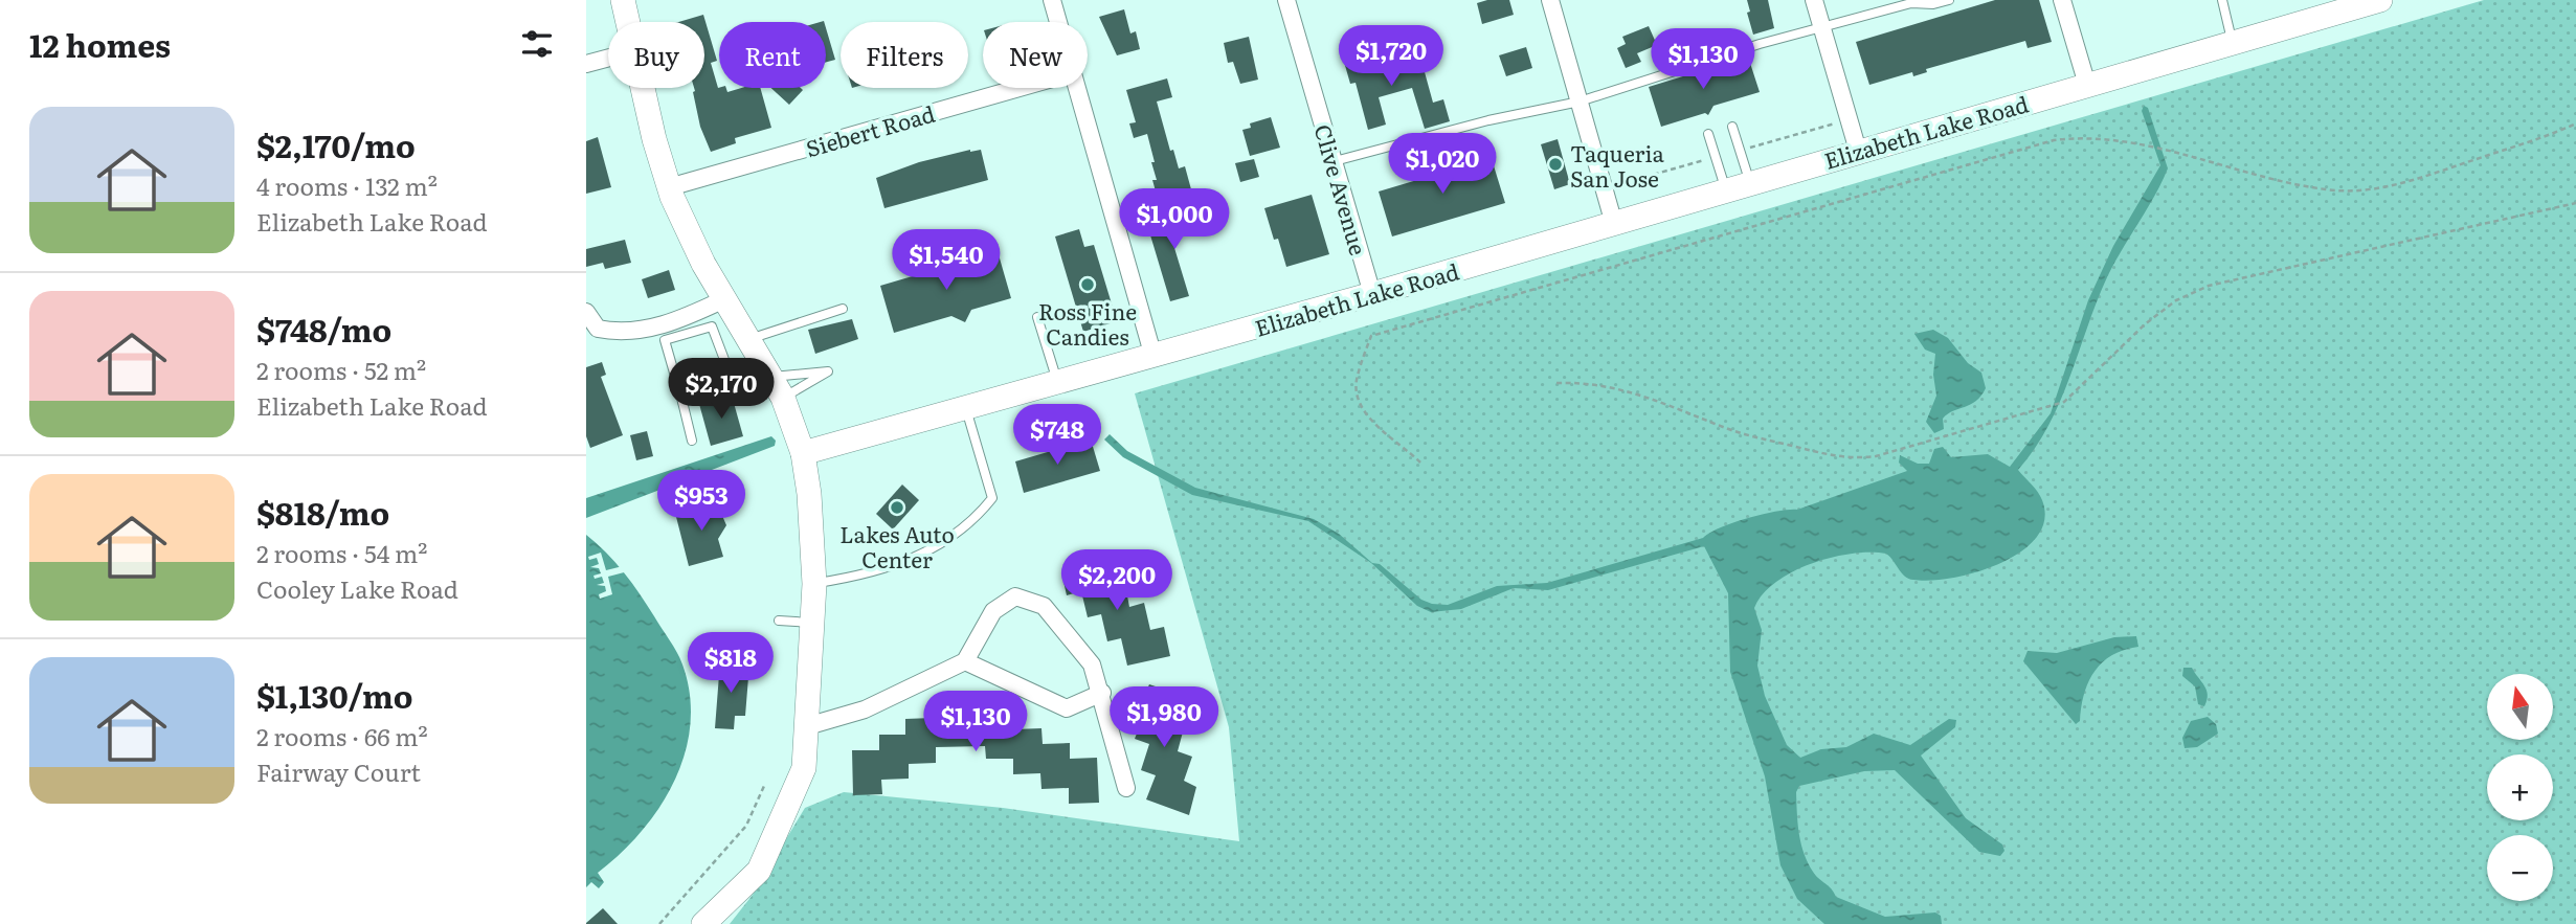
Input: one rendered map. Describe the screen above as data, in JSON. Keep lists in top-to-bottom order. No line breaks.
{"streets":{"main road":["Elizabeth Lake Road"],"street":["Siebert Road","Clive Avenue"]},"crossings":[["Elizabeth Lake Road","Clive Avenue"]],"places":["Taqueria San Jose","Ross Fine Candies","Lakes Auto Center"],"north":"top","page":{"heading":"12 homes","chip":["Buy","Rent","Filters","New"],"price":["$1,720","$1,130","$1,020","$1,000","$1,540","$2,170","$748","$953","$2,200","$818","$1,980","$1,130"],"list":[{"name":"$2,170/mo","note":"4 rooms · 132 m² · Elizabeth Lake Road"},{"name":"$748/mo","note":"2 rooms · 52 m² · Elizabeth Lake Road"},{"name":"$818/mo","note":"2 rooms · 54 m² · Cooley Lake Road"},{"name":"$1,130/mo","note":"2 rooms · 66 m² · Fairway Court"}],"map_buttons":["+","−"]}}
